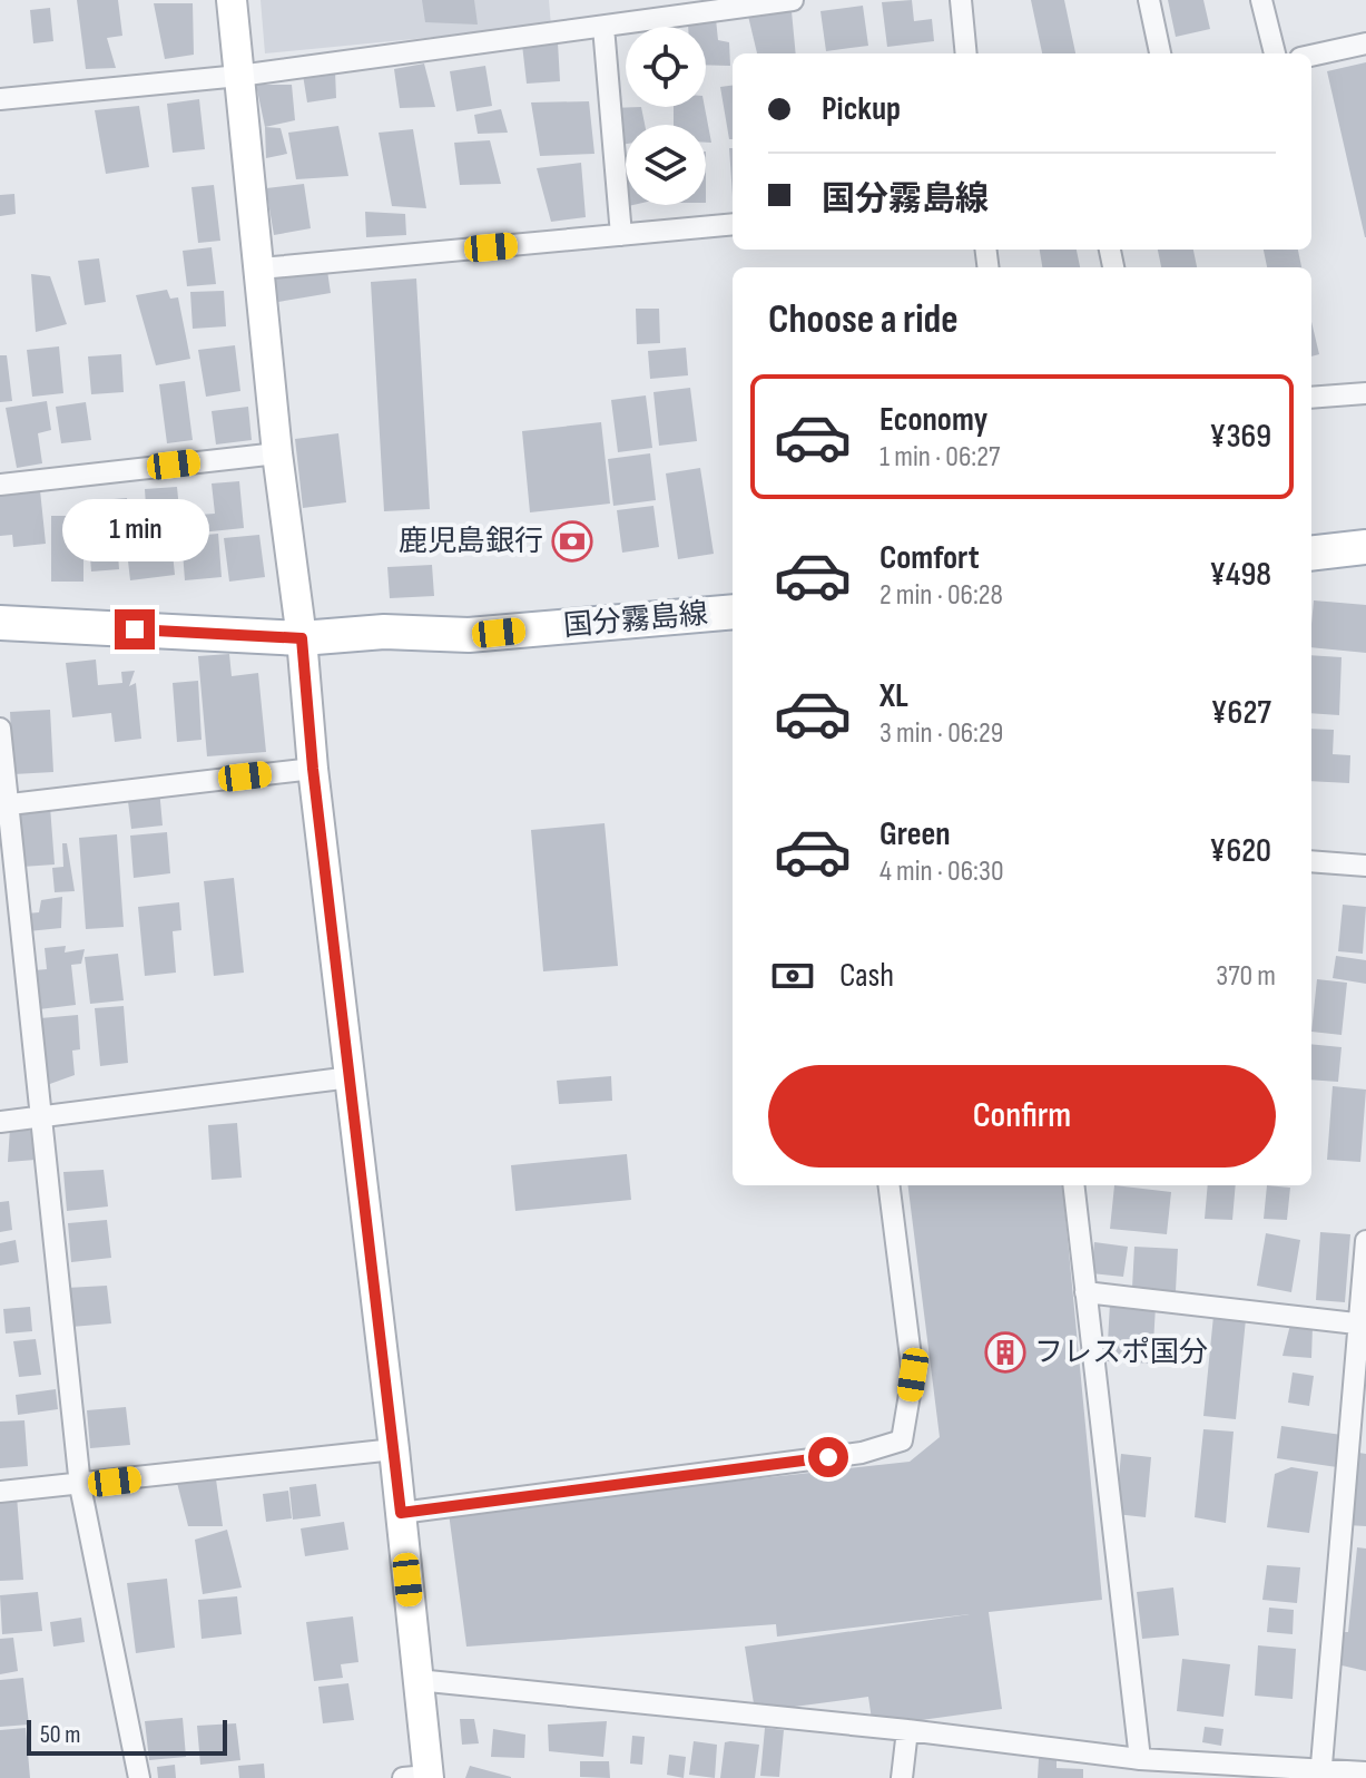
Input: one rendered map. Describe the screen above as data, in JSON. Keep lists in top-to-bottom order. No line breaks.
{"streets":{"main road":["国分霧島線"]},"places":{"bank":["鹿児島銀行"],"building":["フレスポ国分"]},"scale_bar":"50 m","page":{"banner":["Pickup","国分霧島線"],"heading":"Choose a ride","list":[{"name":"Economy","note":"1 min · 06:27","value":"¥369"},{"name":"Comfort","note":"2 min · 06:28","value":"¥498"},{"name":"XL","note":"3 min · 06:29","value":"¥627"},{"name":"Green","note":"4 min · 06:30","value":"¥620"}],"bubble":"1 min","pay":["Cash","370 m"],"buttons":"Confirm","scale":"50 m"}}
